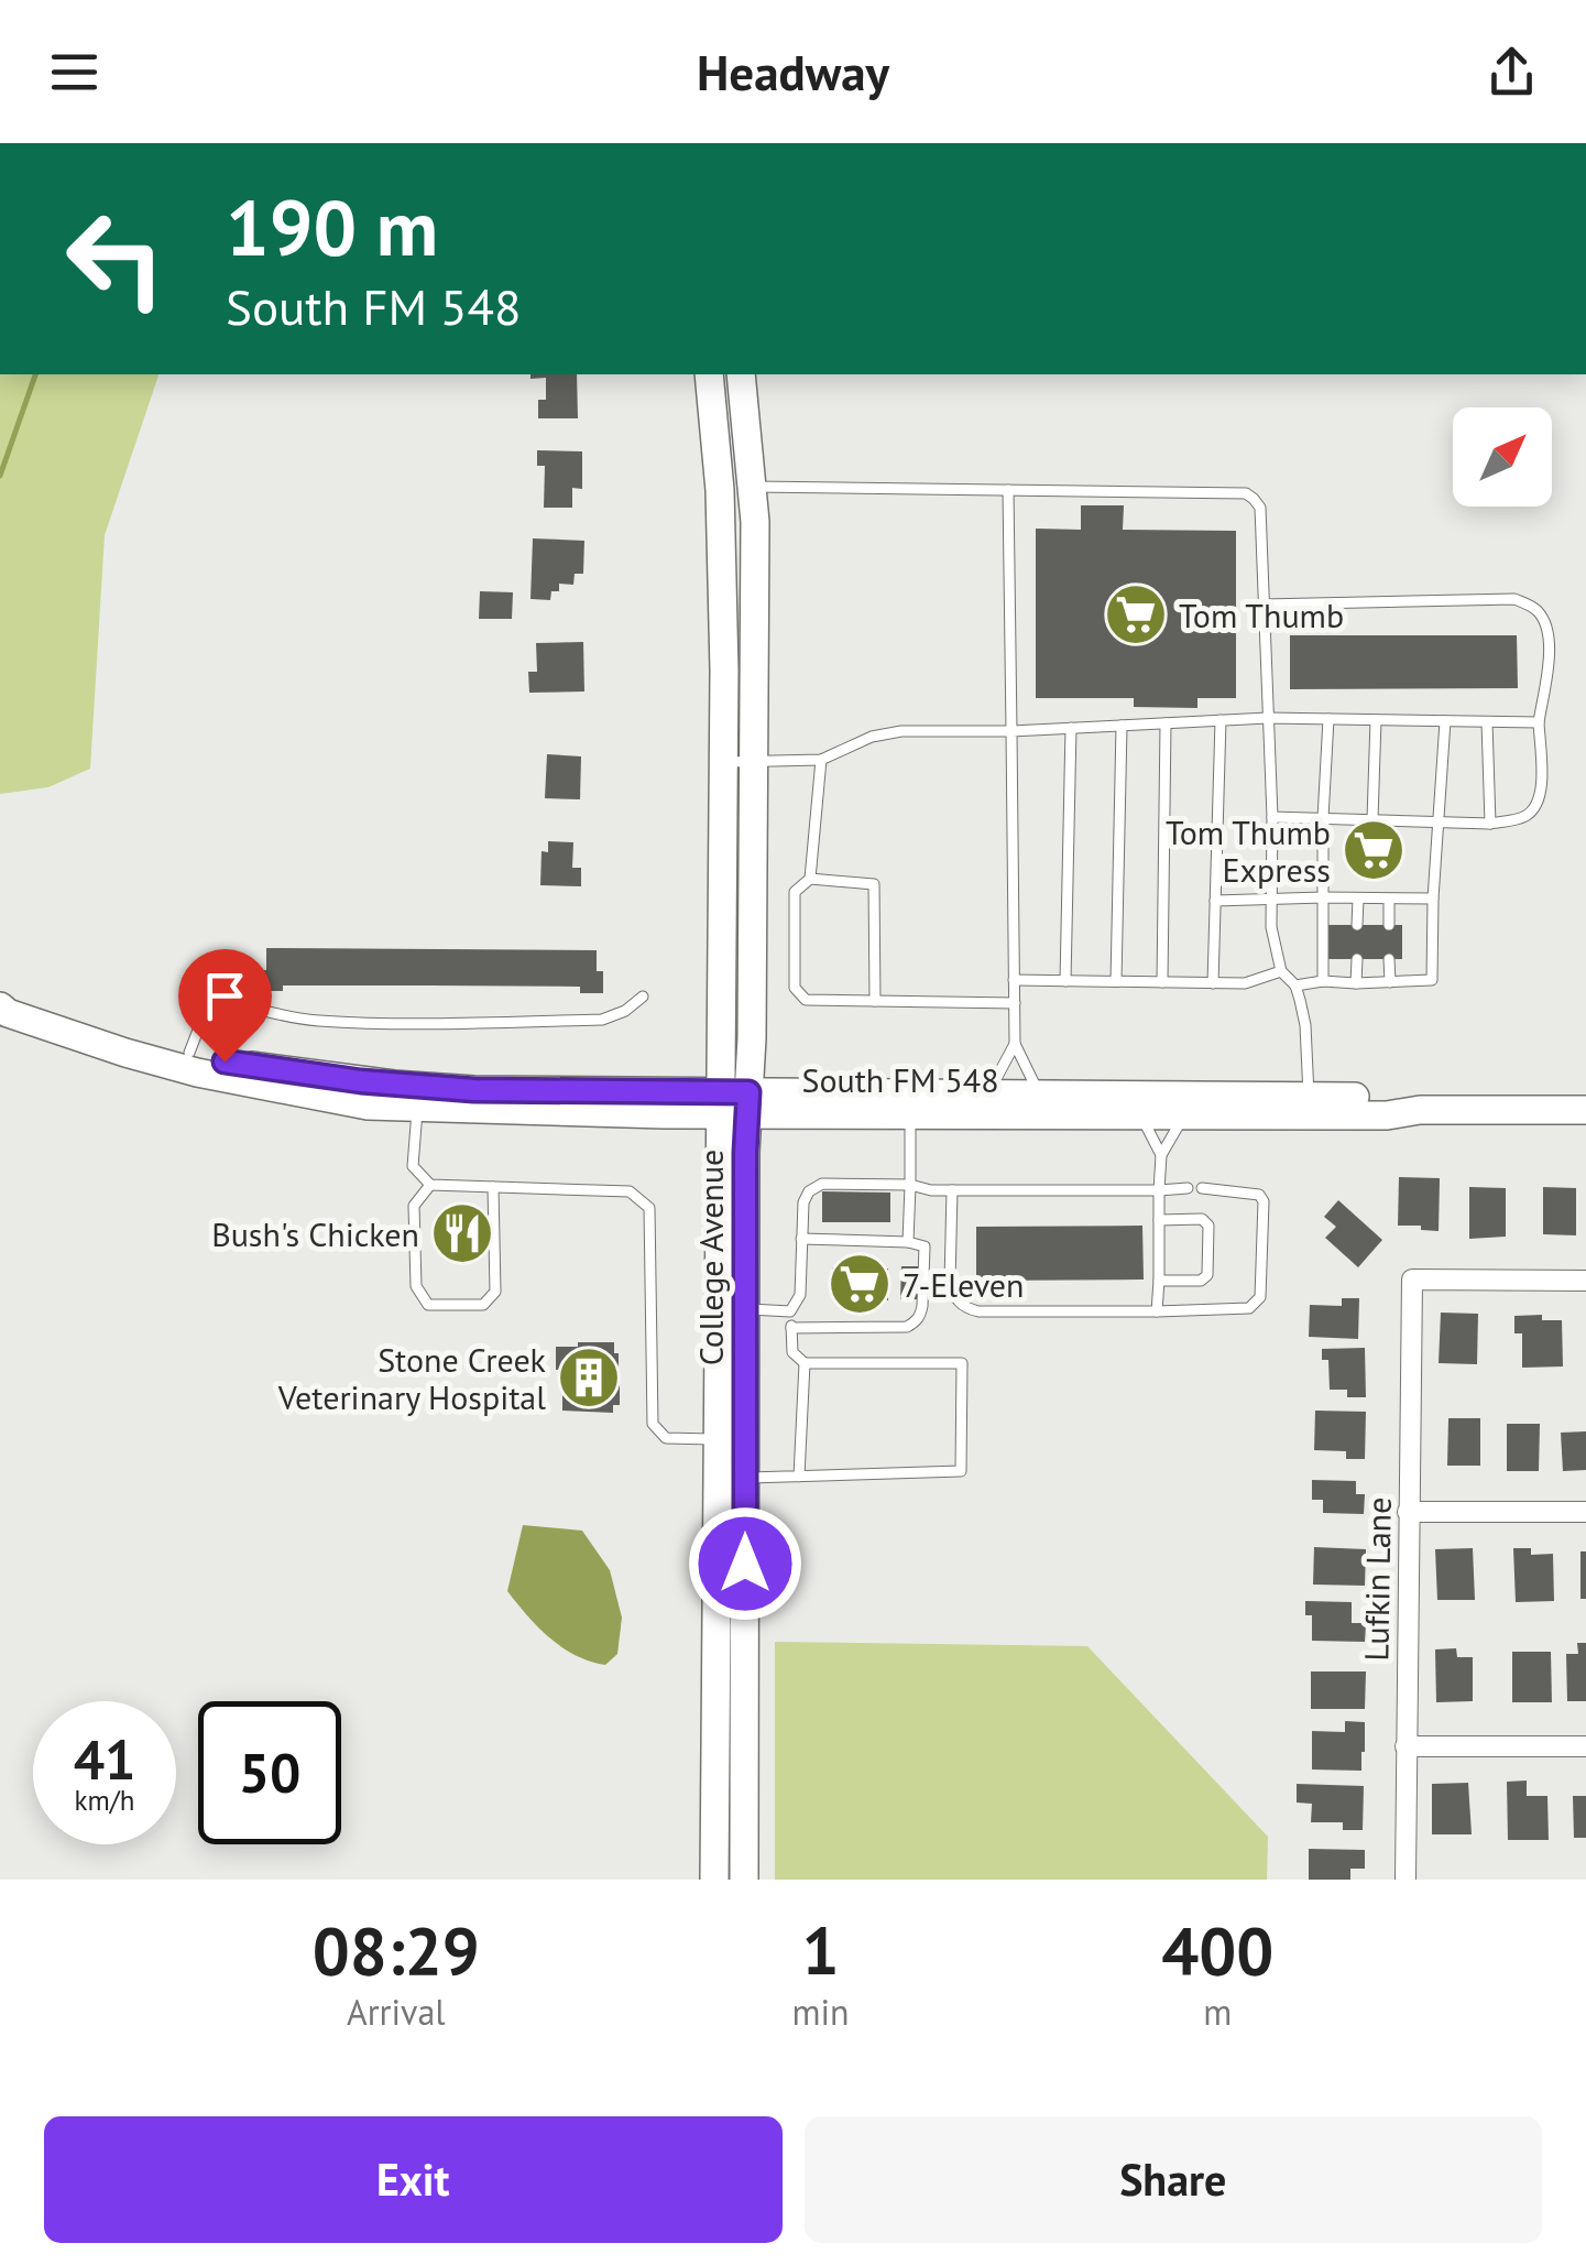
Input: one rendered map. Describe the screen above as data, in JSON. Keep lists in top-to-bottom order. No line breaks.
{"streets":{"main road":["South FM 548","College Avenue"],"street":["Lufkin Lane"]},"crossings":[["South FM 548","College Avenue"]],"places":{"supermarket":["Tom Thumb","Tom Thumb Express","7-Eleven"],"restaurant":["Bush's Chicken"],"building":["Stone Creek Veterinary Hospital"]},"north":"top right","page":{"header":"Headway","turn":["190 m","South FM 548"],"speed":"41 km/h","limit":"50","eta":["08:29","Arrival","1","min","400","m"],"buttons":["Exit","Share"]}}
